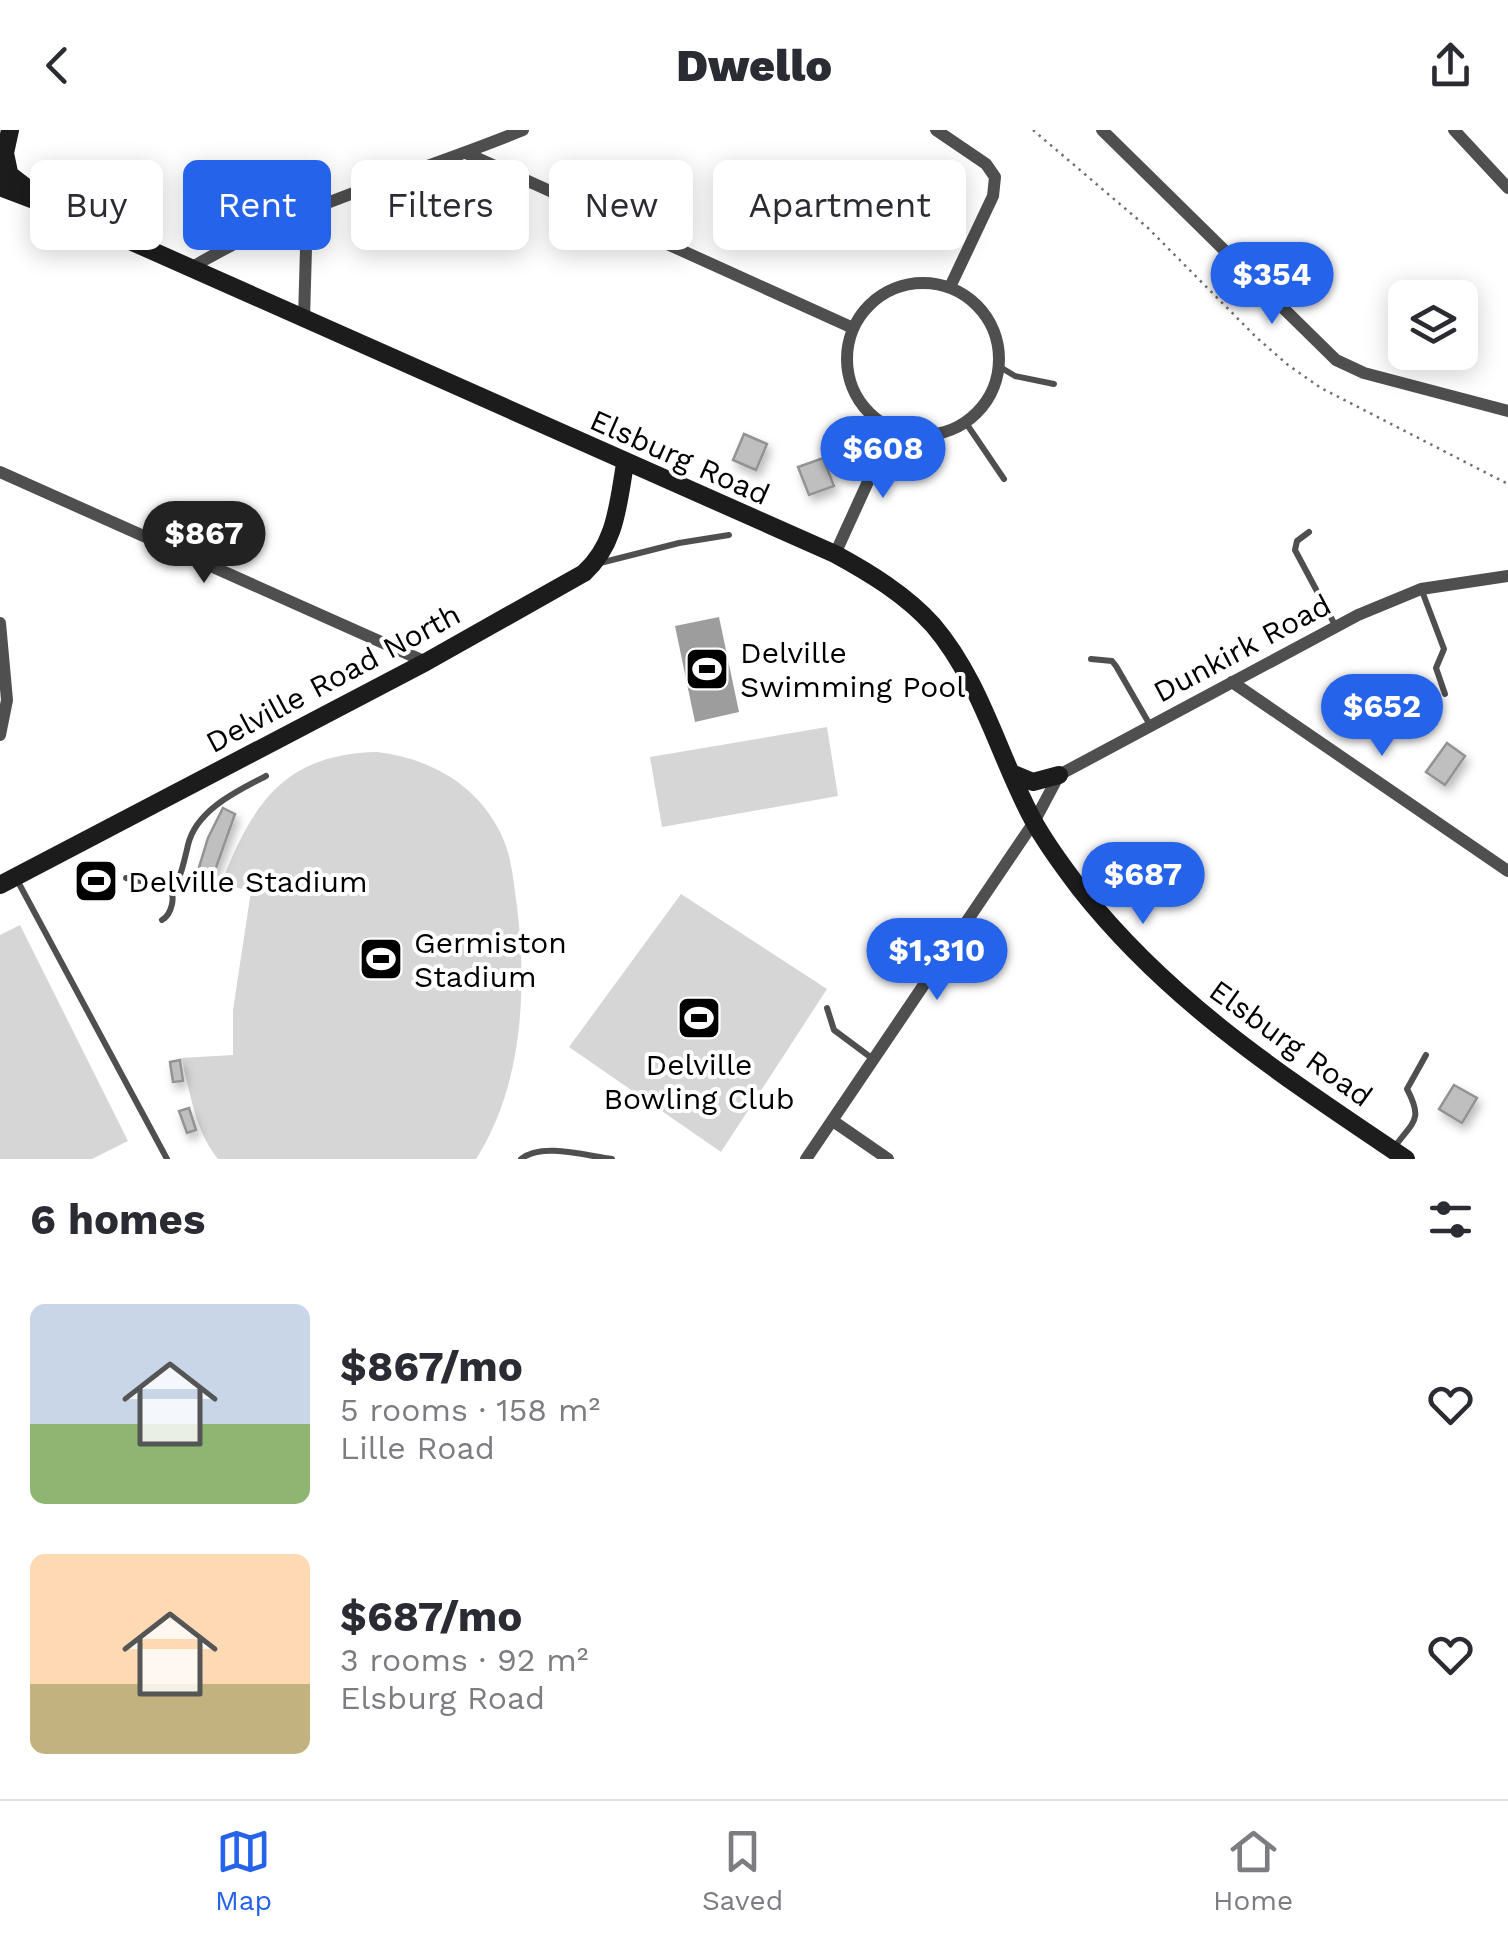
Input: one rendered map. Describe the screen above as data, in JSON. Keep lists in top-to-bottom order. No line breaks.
{"streets":{"main road":["Elsburg Road","Delville Road North"],"street":["Dunkirk Road"]},"places":{"sports":["Delville Swimming Pool","Delville Stadium","Germiston Stadium","Delville Bowling Club"]},"page":{"header":"Dwello","chip":["Buy","Rent","Filters","New","Apartment"],"price":["$354","$608","$867","$652","$687","$1,310"],"heading":"6 homes","list":[{"name":"$867/mo","note":"5 rooms · 158 m² · Lille Road"},{"name":"$687/mo","note":"3 rooms · 92 m² · Elsburg Road"}],"tabs":["Map","Saved","Home"]}}
